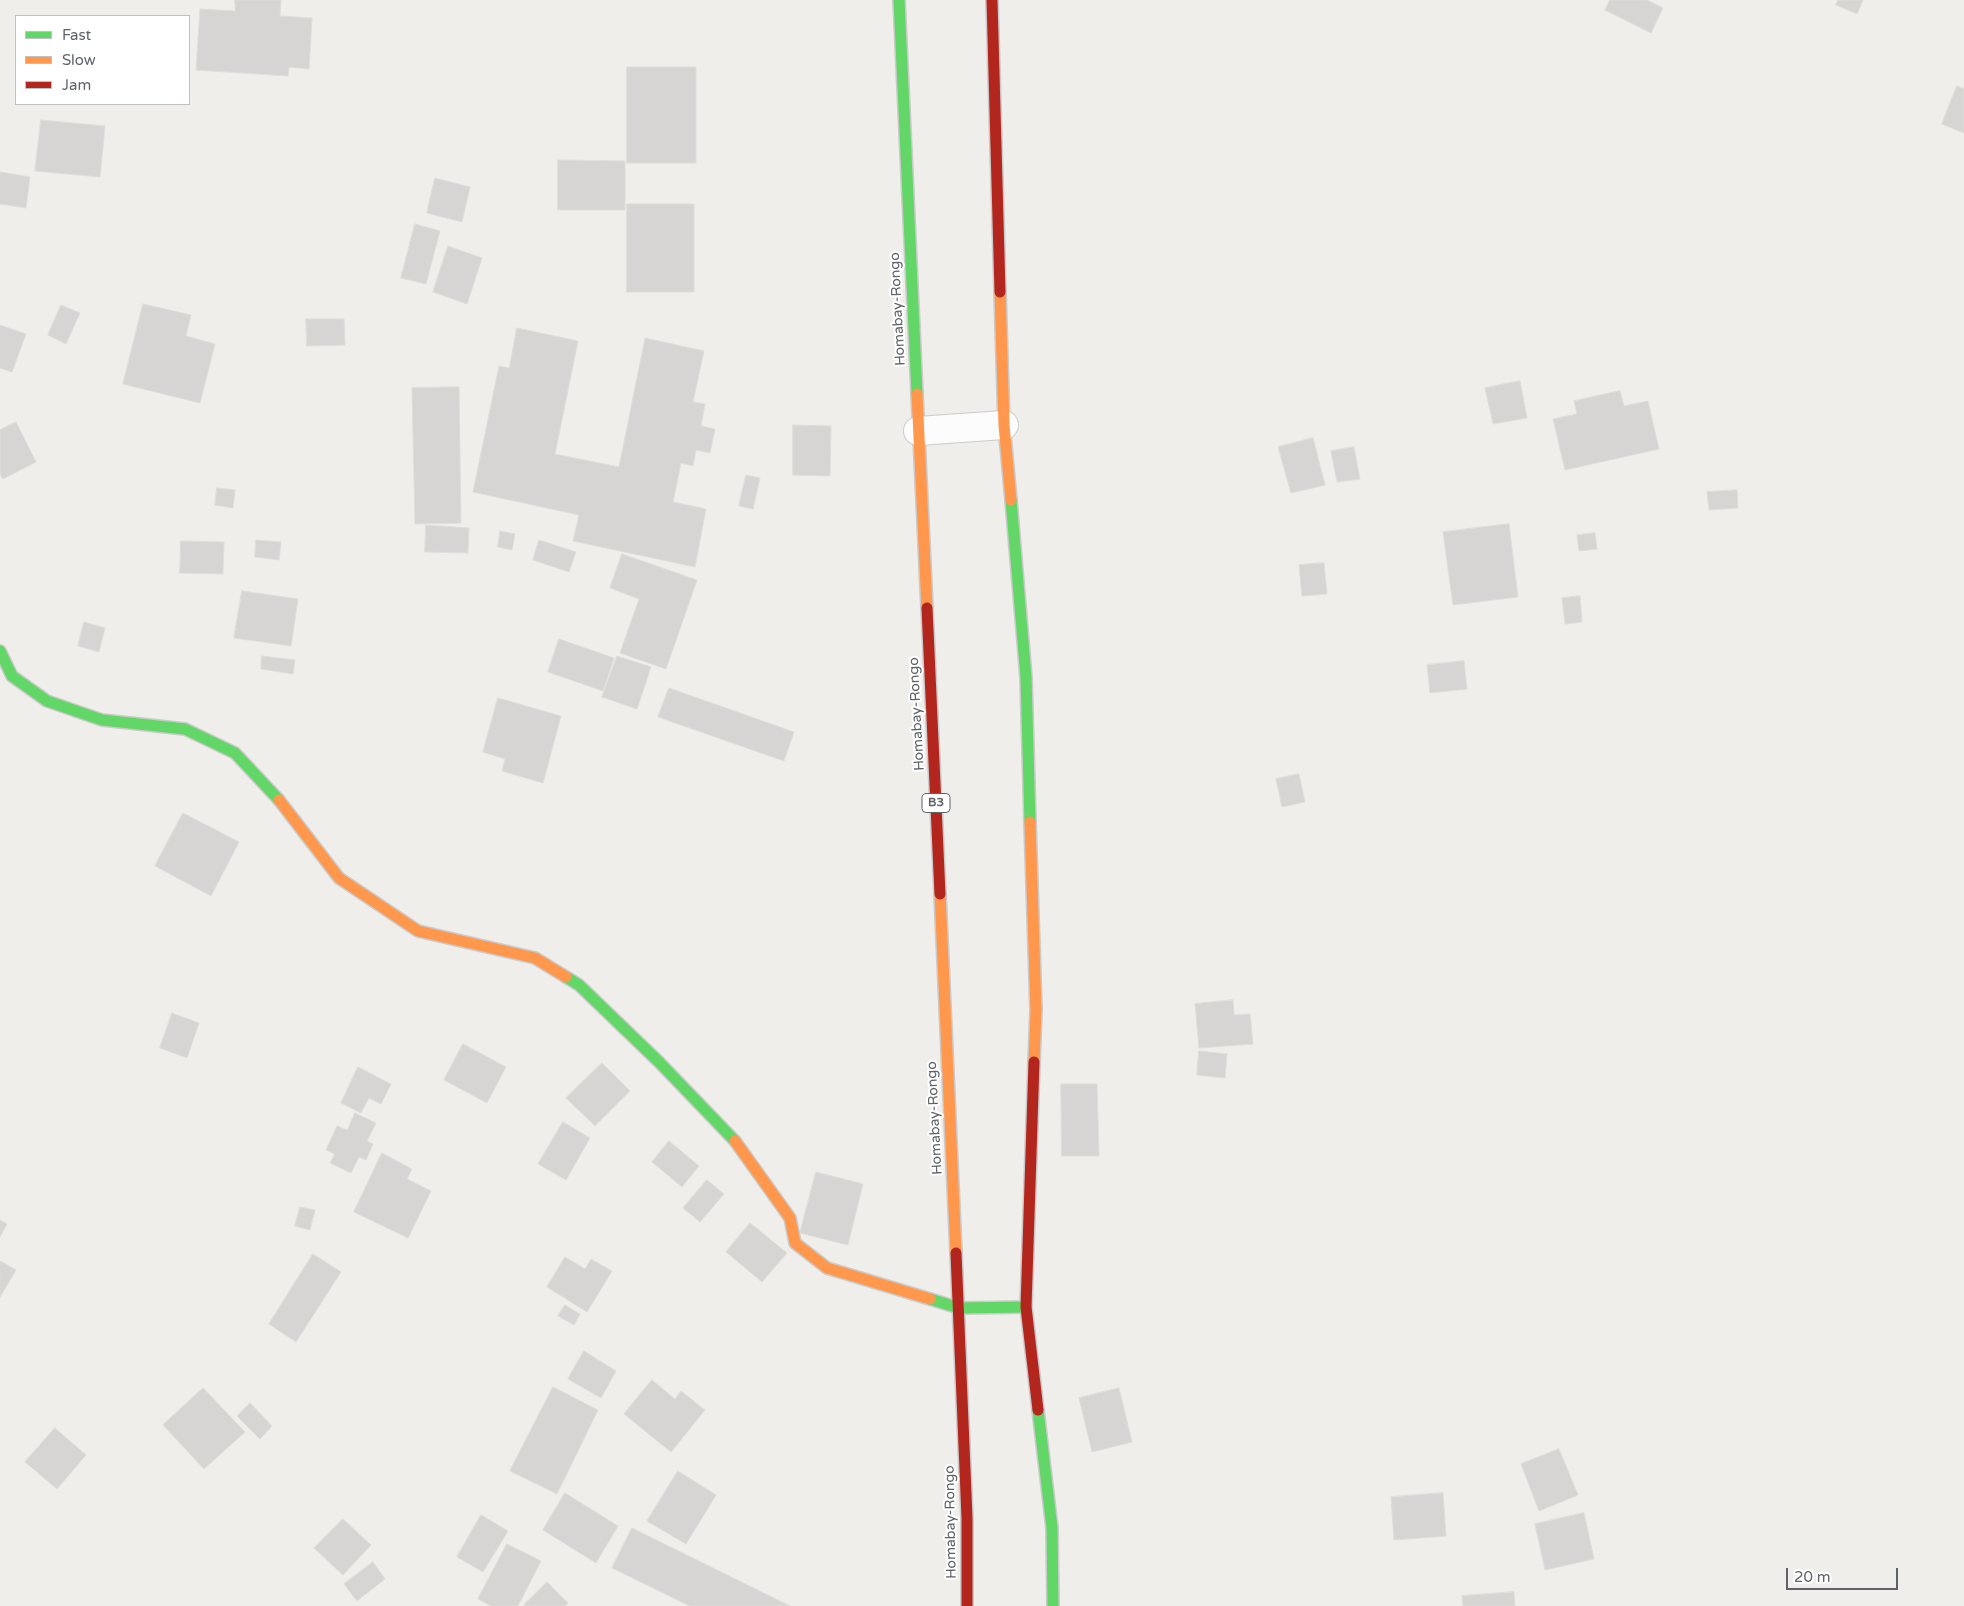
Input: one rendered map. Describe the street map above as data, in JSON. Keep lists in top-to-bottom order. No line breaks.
{"streets":{"main road":["Homabay-Rongo","B3"]},"legend":["Fast","Slow","Jam"],"scale_bar":"20 m"}
